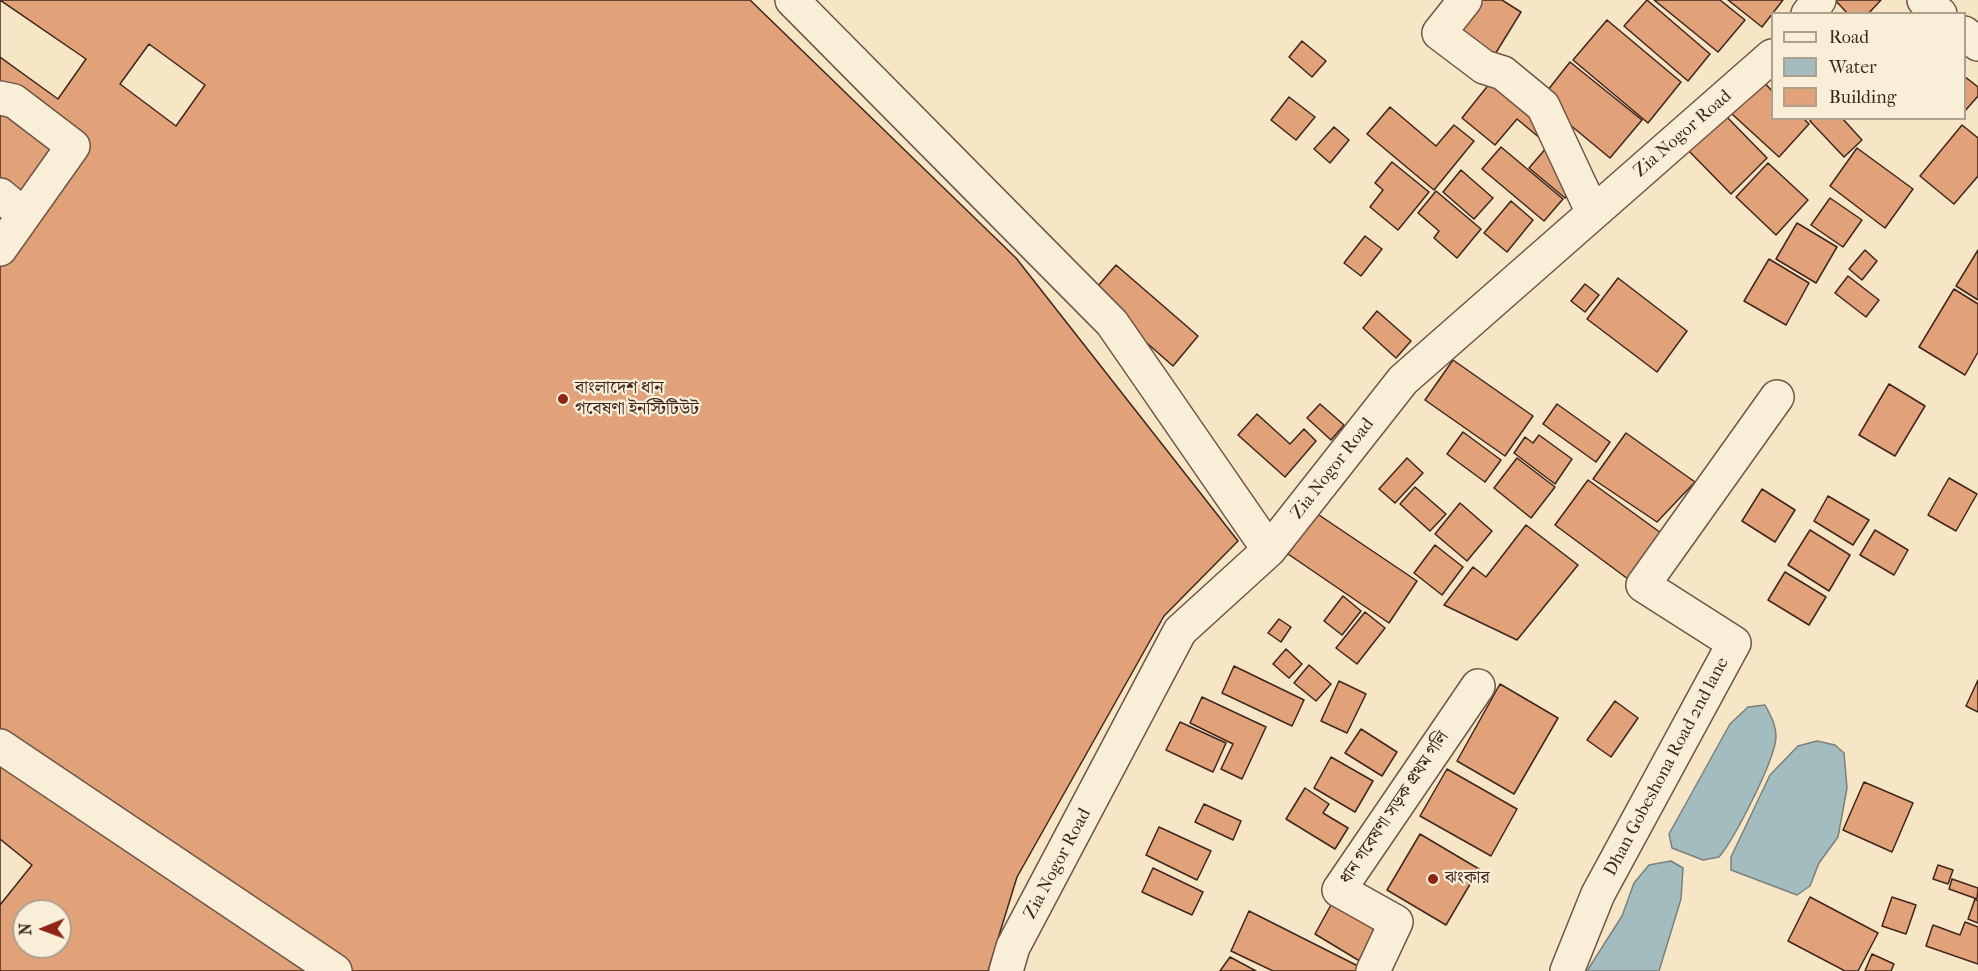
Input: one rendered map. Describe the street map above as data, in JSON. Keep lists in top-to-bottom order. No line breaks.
{"streets":{"street":["Zia Nogor Road","Dhan Gobeshona Road 2nd lane","ধান গবেষণা সড়ক প্রথম গলি"]},"places":["বাংলাদেশ ধান গবেষণা ইনস্টিটিউট","ঝংকার"],"legend":["Road","Water","Building"],"north":"left"}
